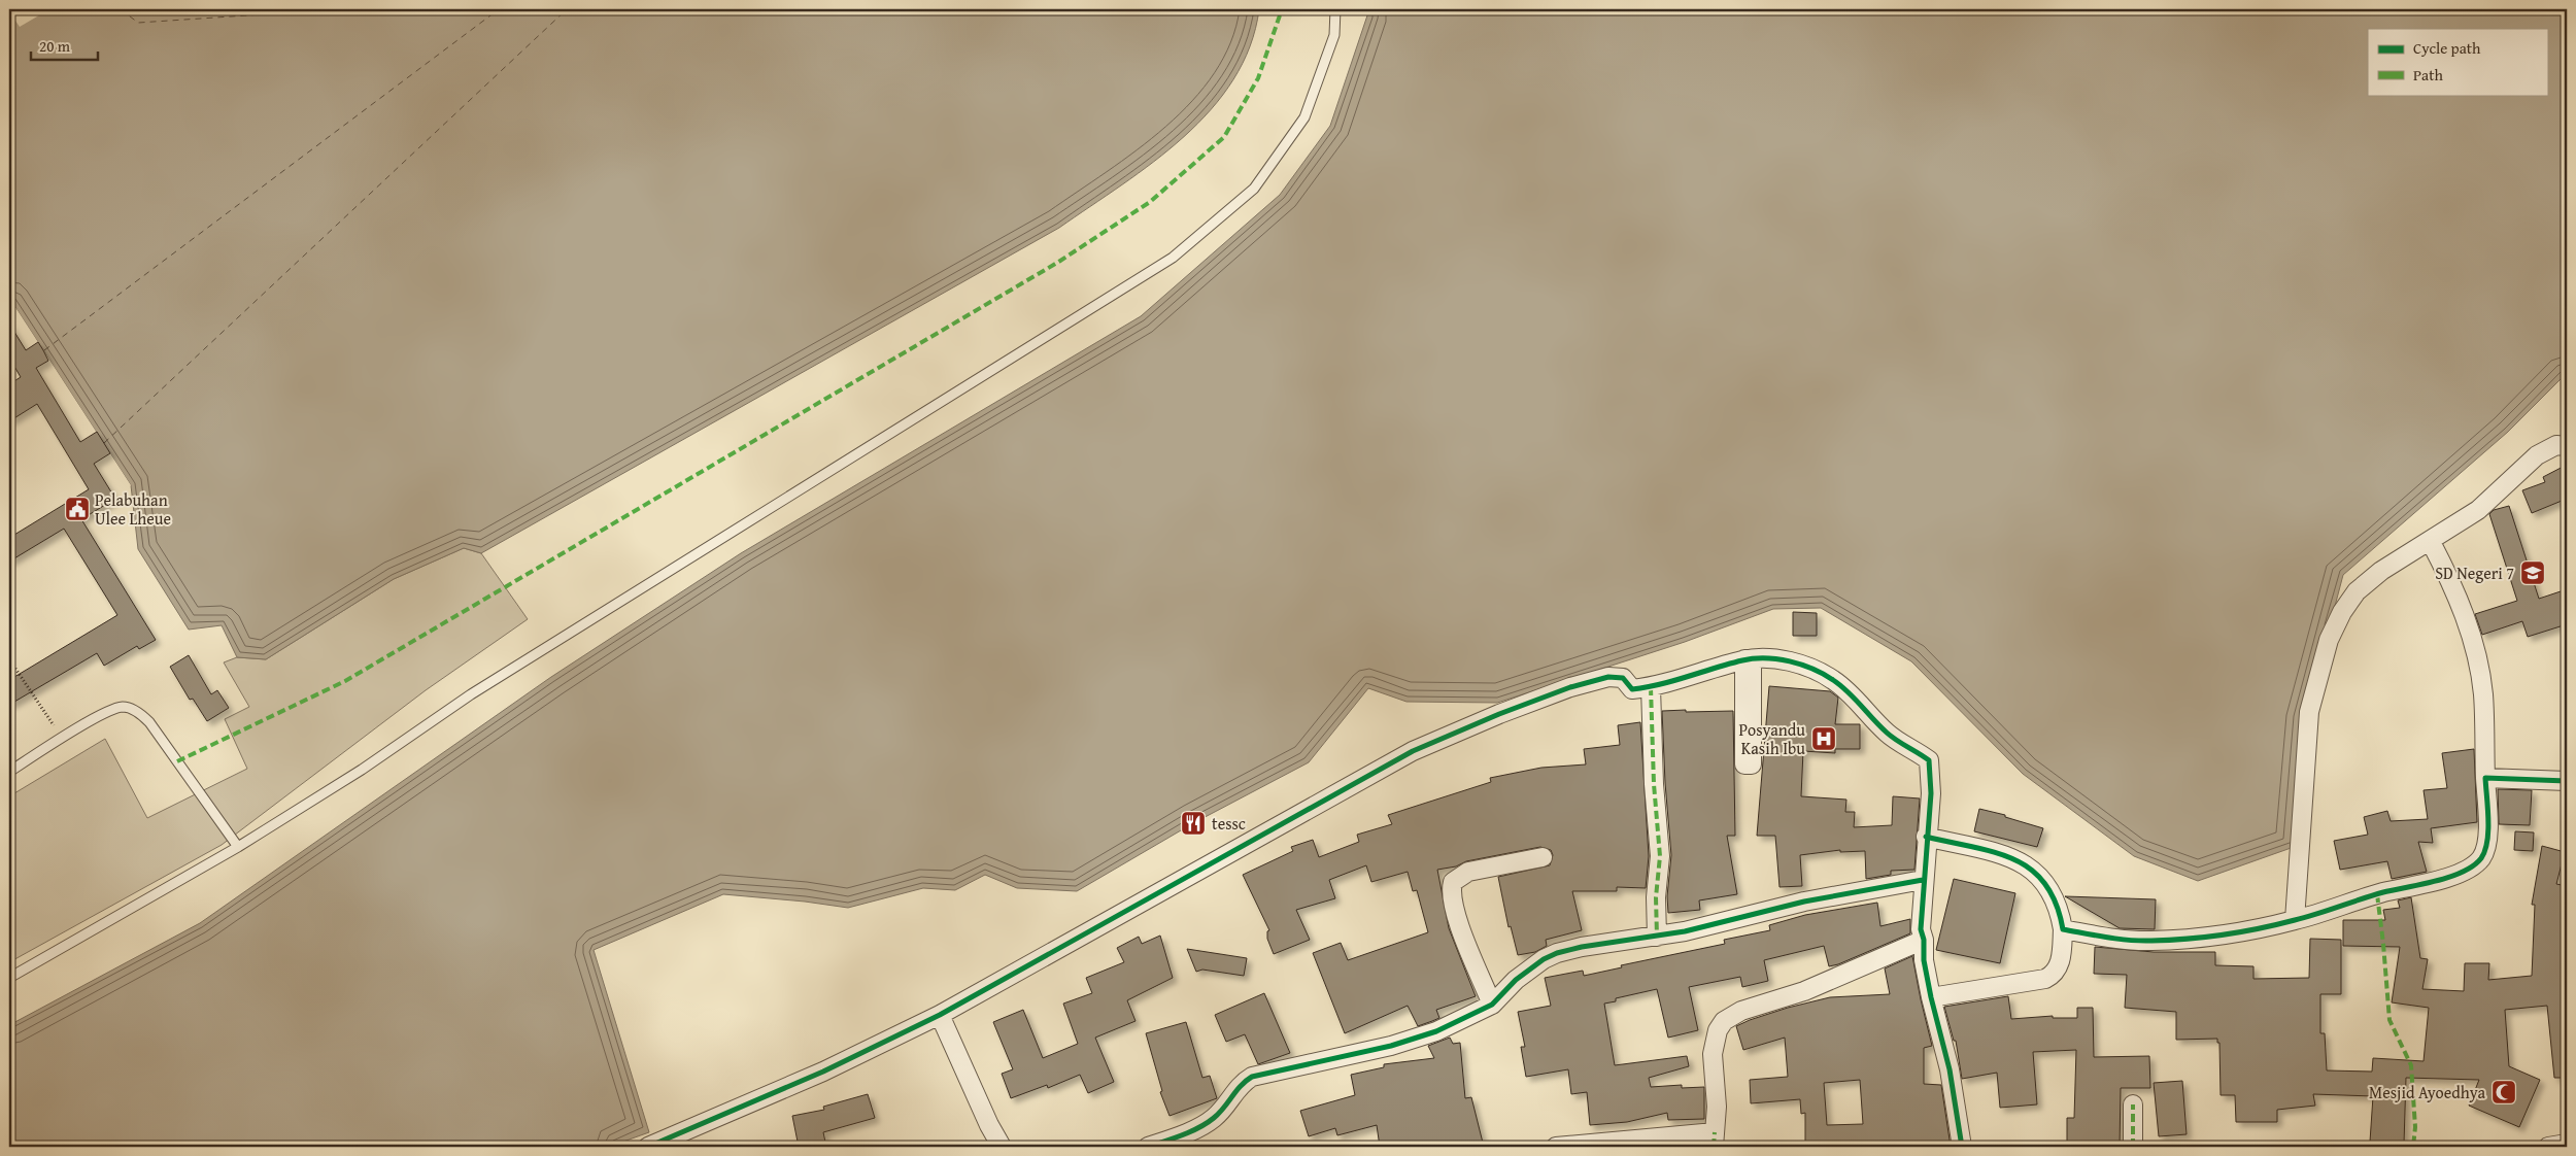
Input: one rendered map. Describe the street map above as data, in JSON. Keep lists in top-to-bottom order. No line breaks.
{"places":{"public building":["Pelabuhan Ulee Lheue"],"school or university":["SD Negeri 7"],"hospital":["Posyandu Kasih Ibu"],"restaurant":["tessc"],"mosque":["Mesjid Ayoedhya"]},"legend":["Cycle path","Path"],"scale_bar":"20 m"}
